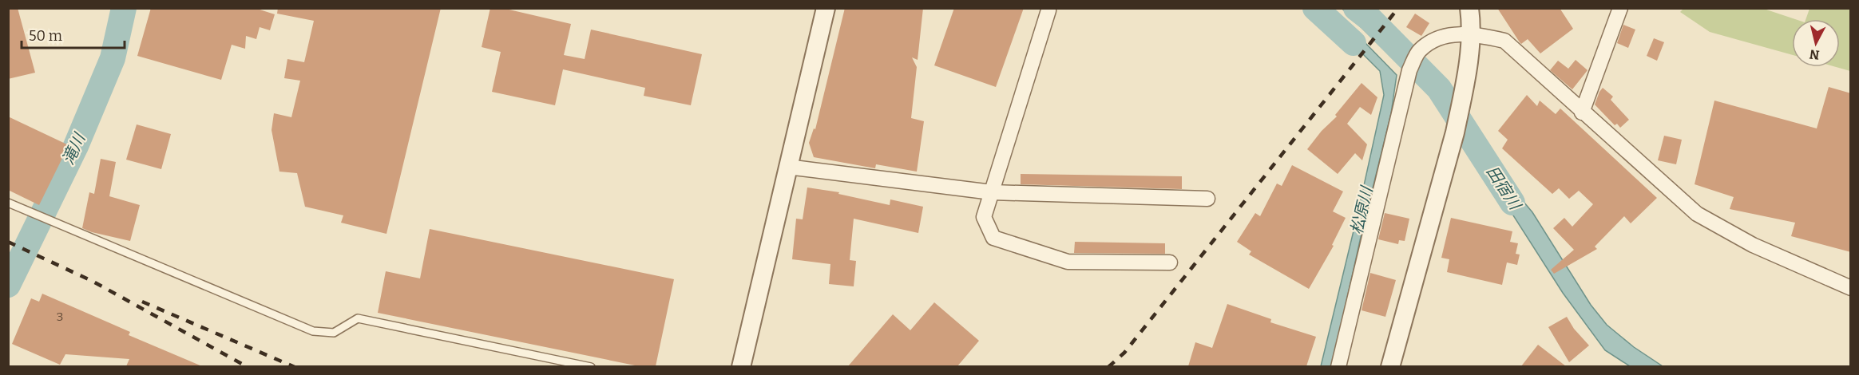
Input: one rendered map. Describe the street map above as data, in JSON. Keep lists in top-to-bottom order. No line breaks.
{"water":["滝川","田宿川","松原川"],"house_numbers":["3"],"scale_bar":"50 m","north":"bottom"}
